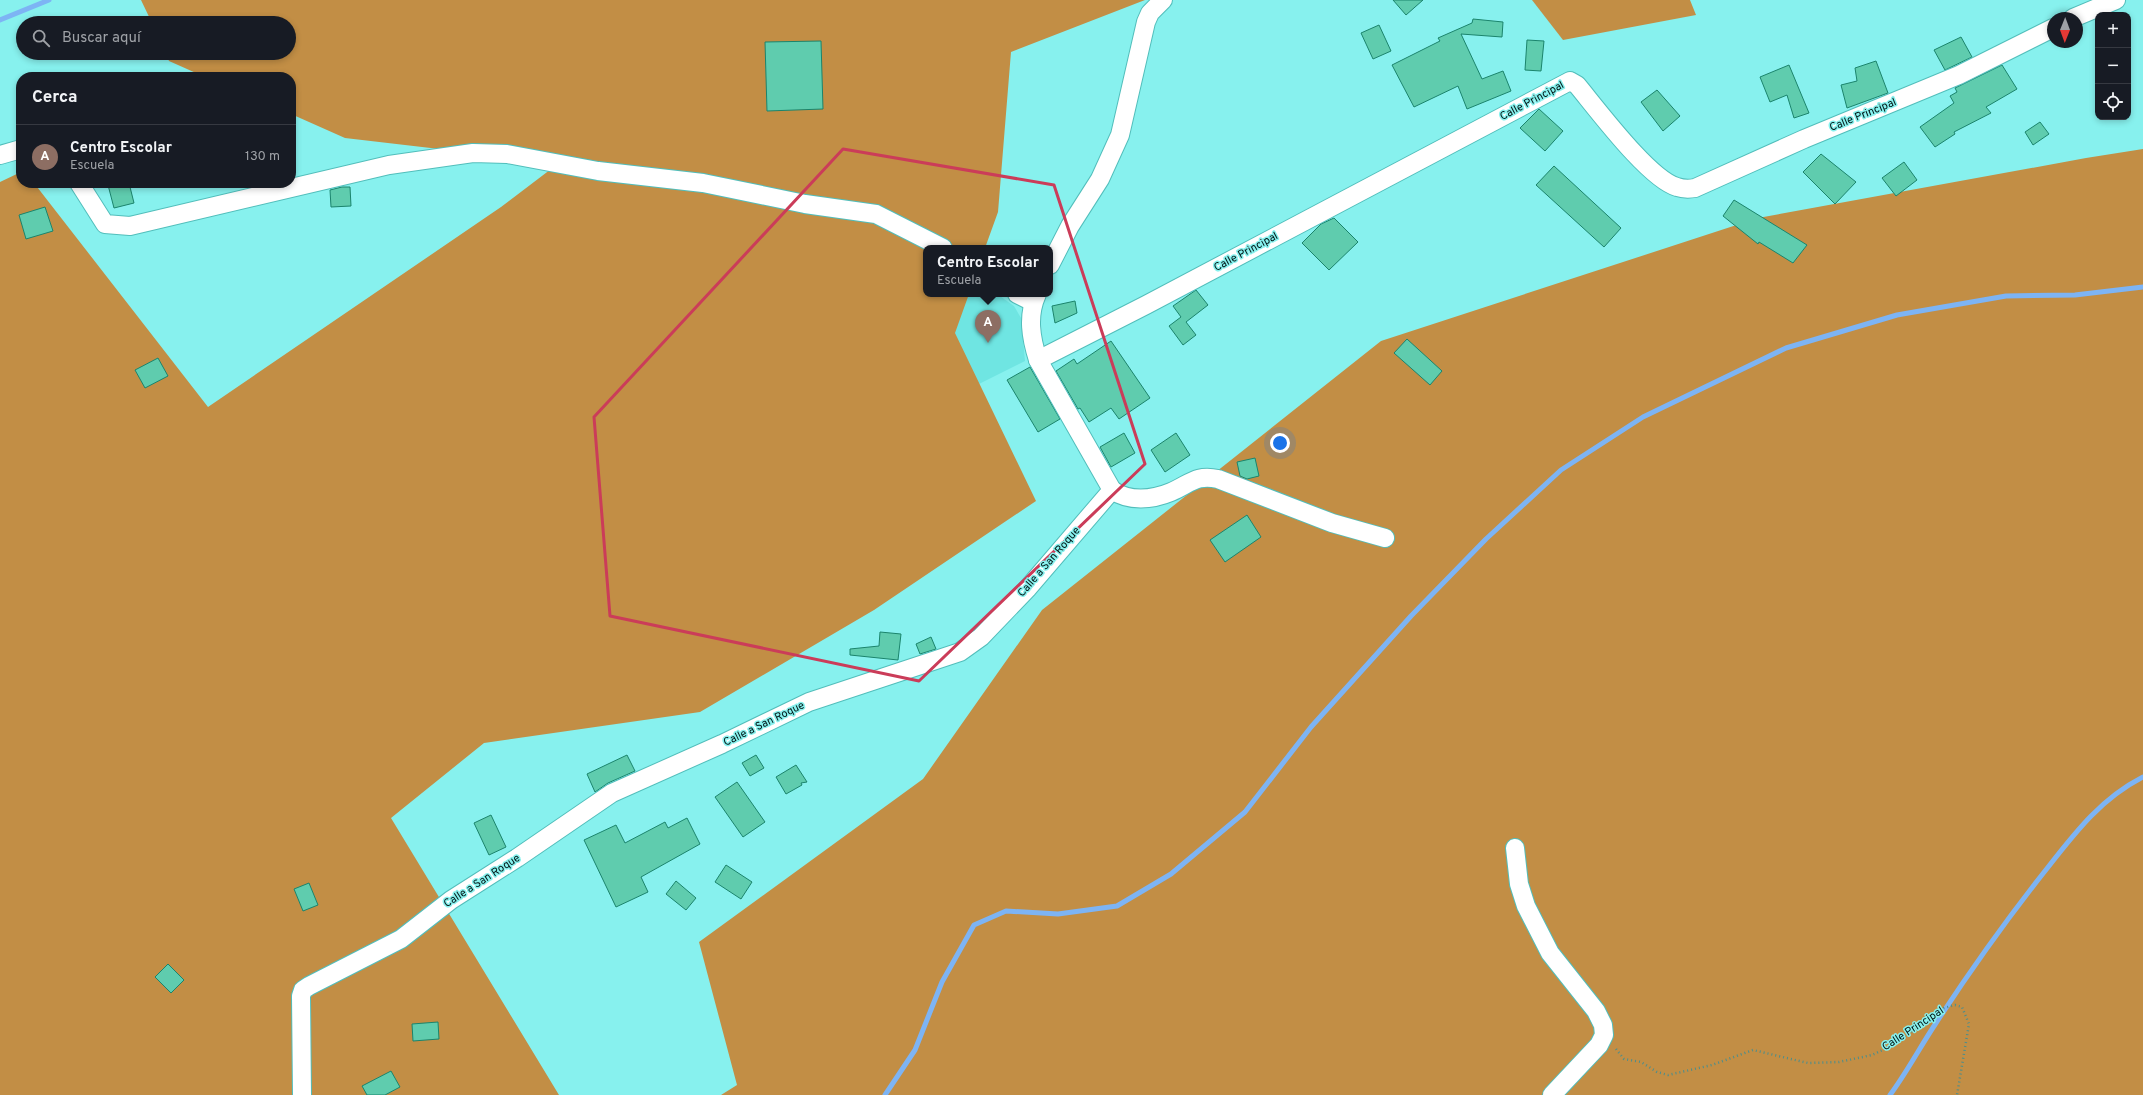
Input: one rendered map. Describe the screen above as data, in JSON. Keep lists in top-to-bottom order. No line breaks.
{"streets":{"street":["Calle Principal","Calle a San Roque"]},"north":"bottom","page":{"map_buttons":["+","−"],"search":"Buscar aquí","heading":"Cerca","list":[{"mark":"A","name":"Centro Escolar","note":"Escuela","value":"130 m"}],"popup":["Centro Escolar","Escuela"],"pins":"A"}}
